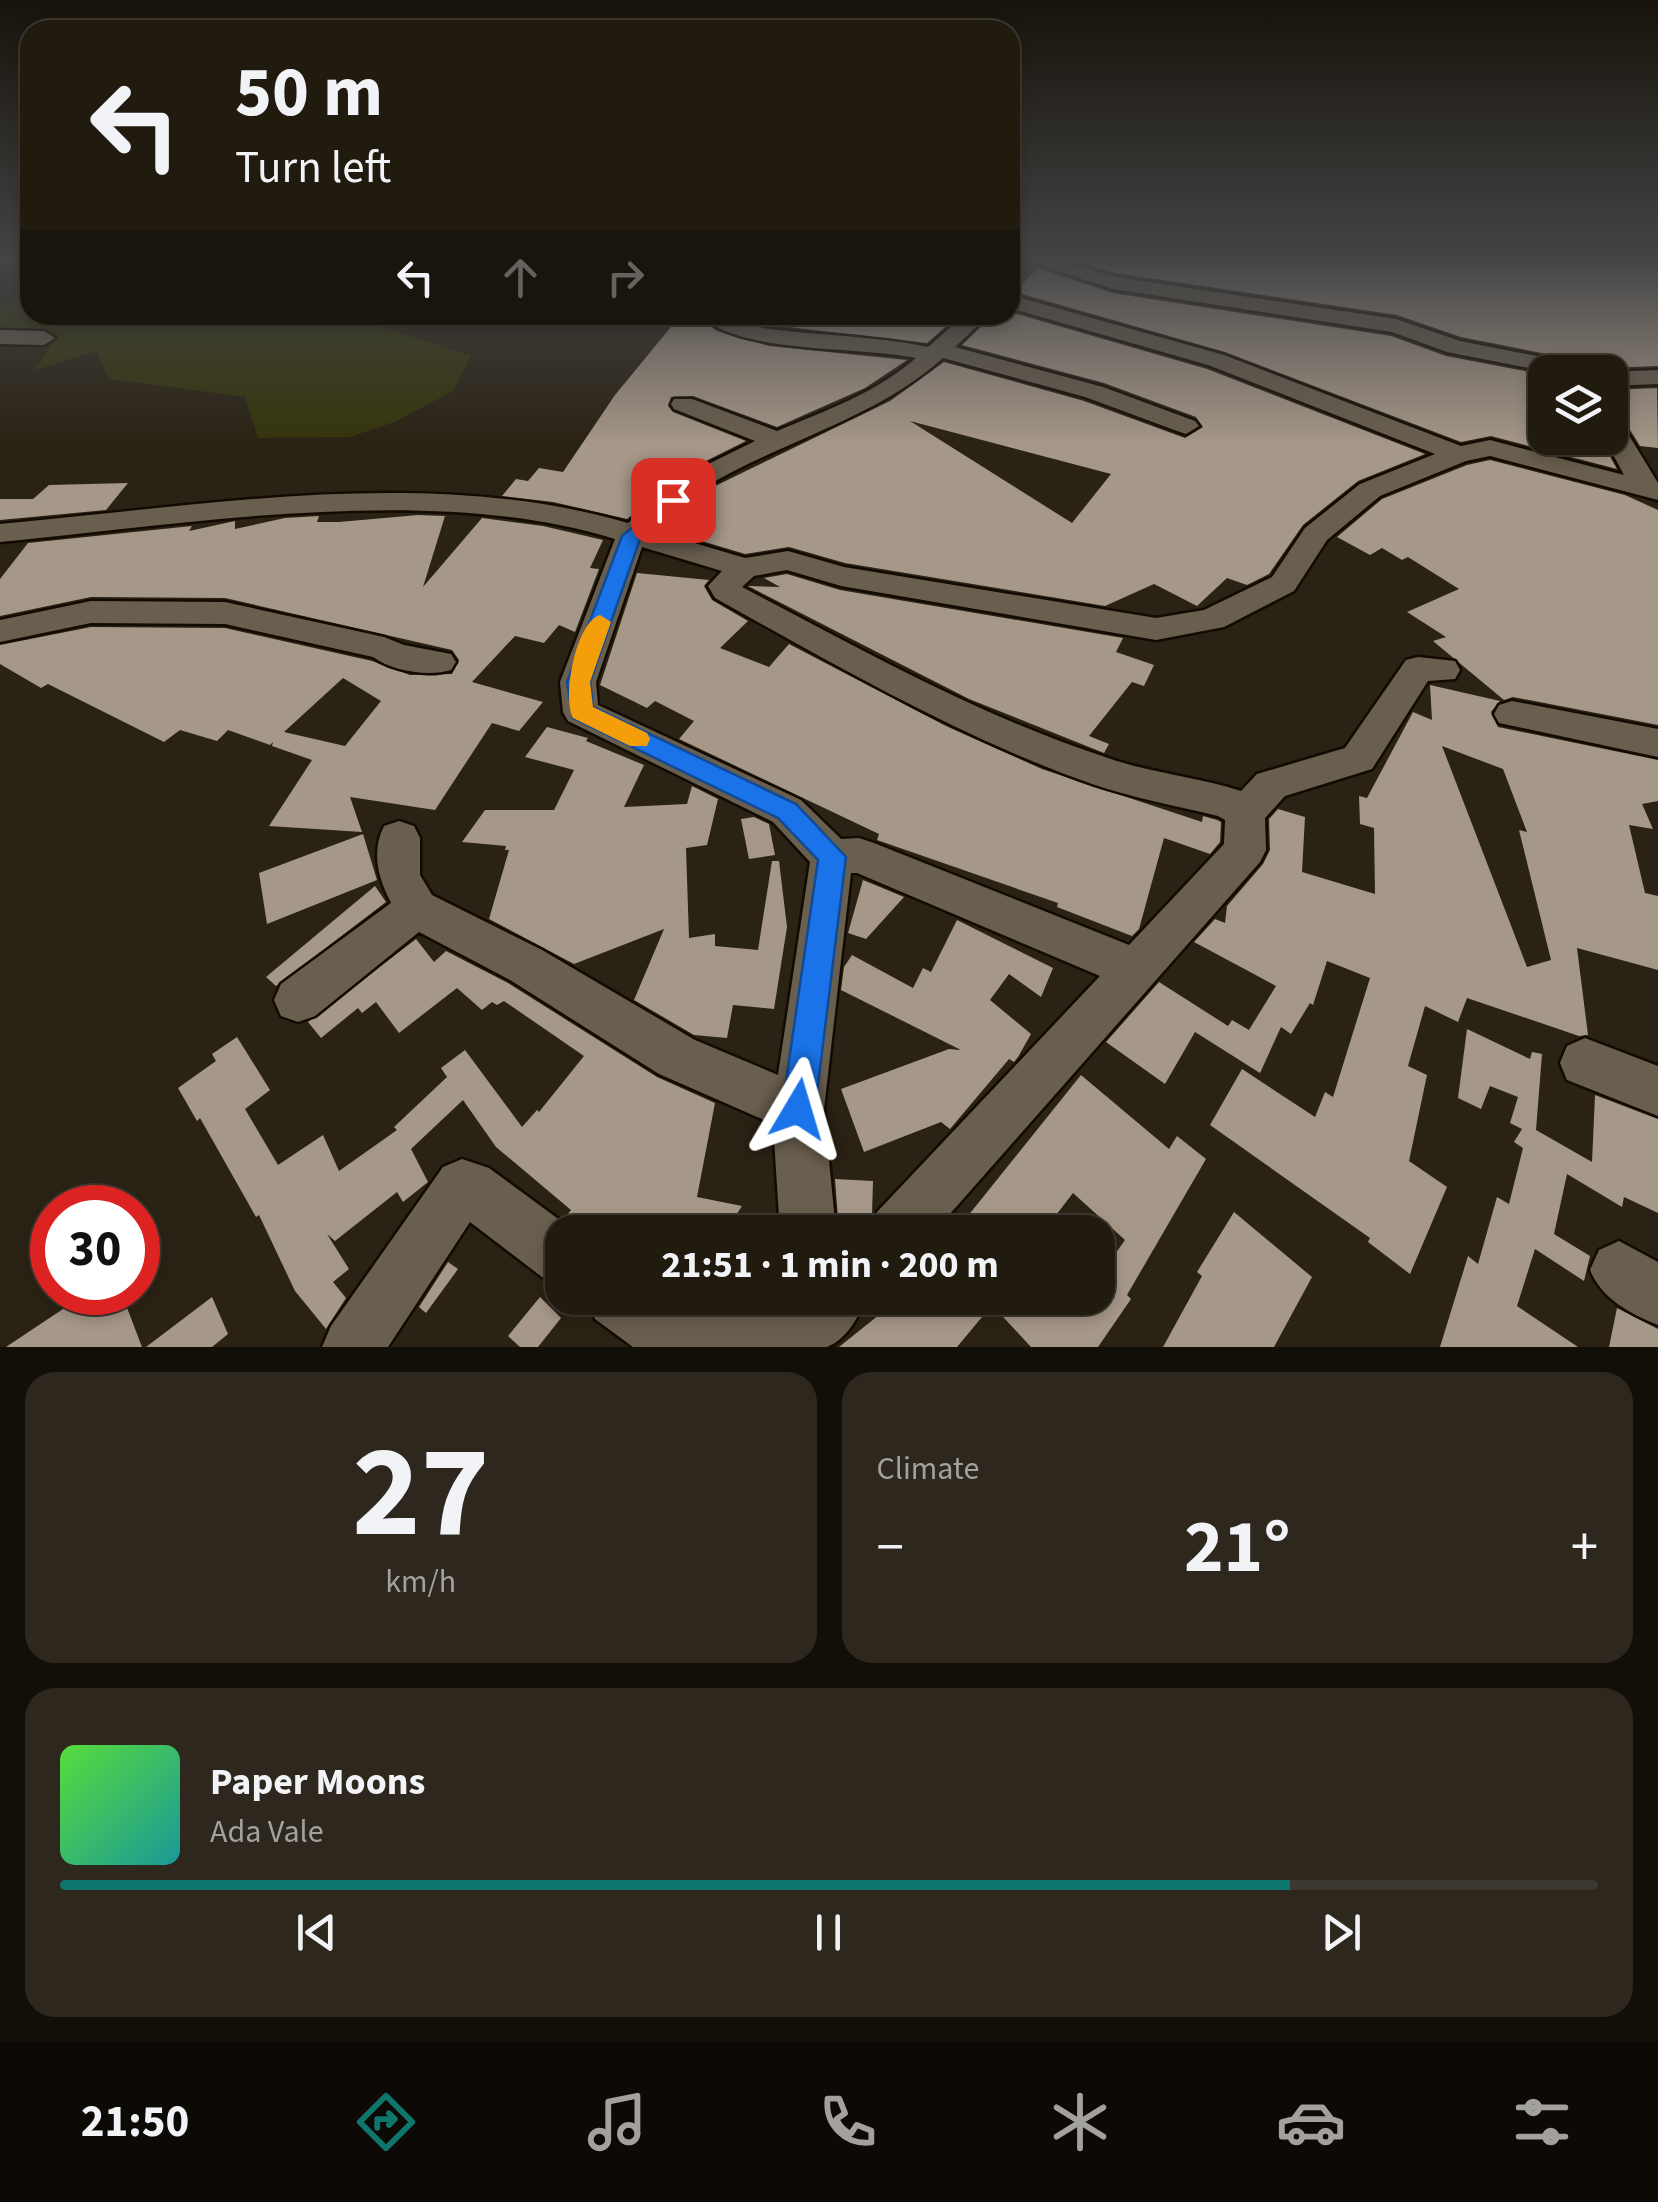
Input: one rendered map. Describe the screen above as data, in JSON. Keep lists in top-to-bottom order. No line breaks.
{"page":{"turn":["50 m","Turn left"],"limit":"30","trip":"21:51 · 1 min · 200 m","tile":[["27","km/h"],"Climate"],"heat":["−","21°","+"],"song":["Paper Moons","Ada Vale"],"tabs":"21:50"}}
